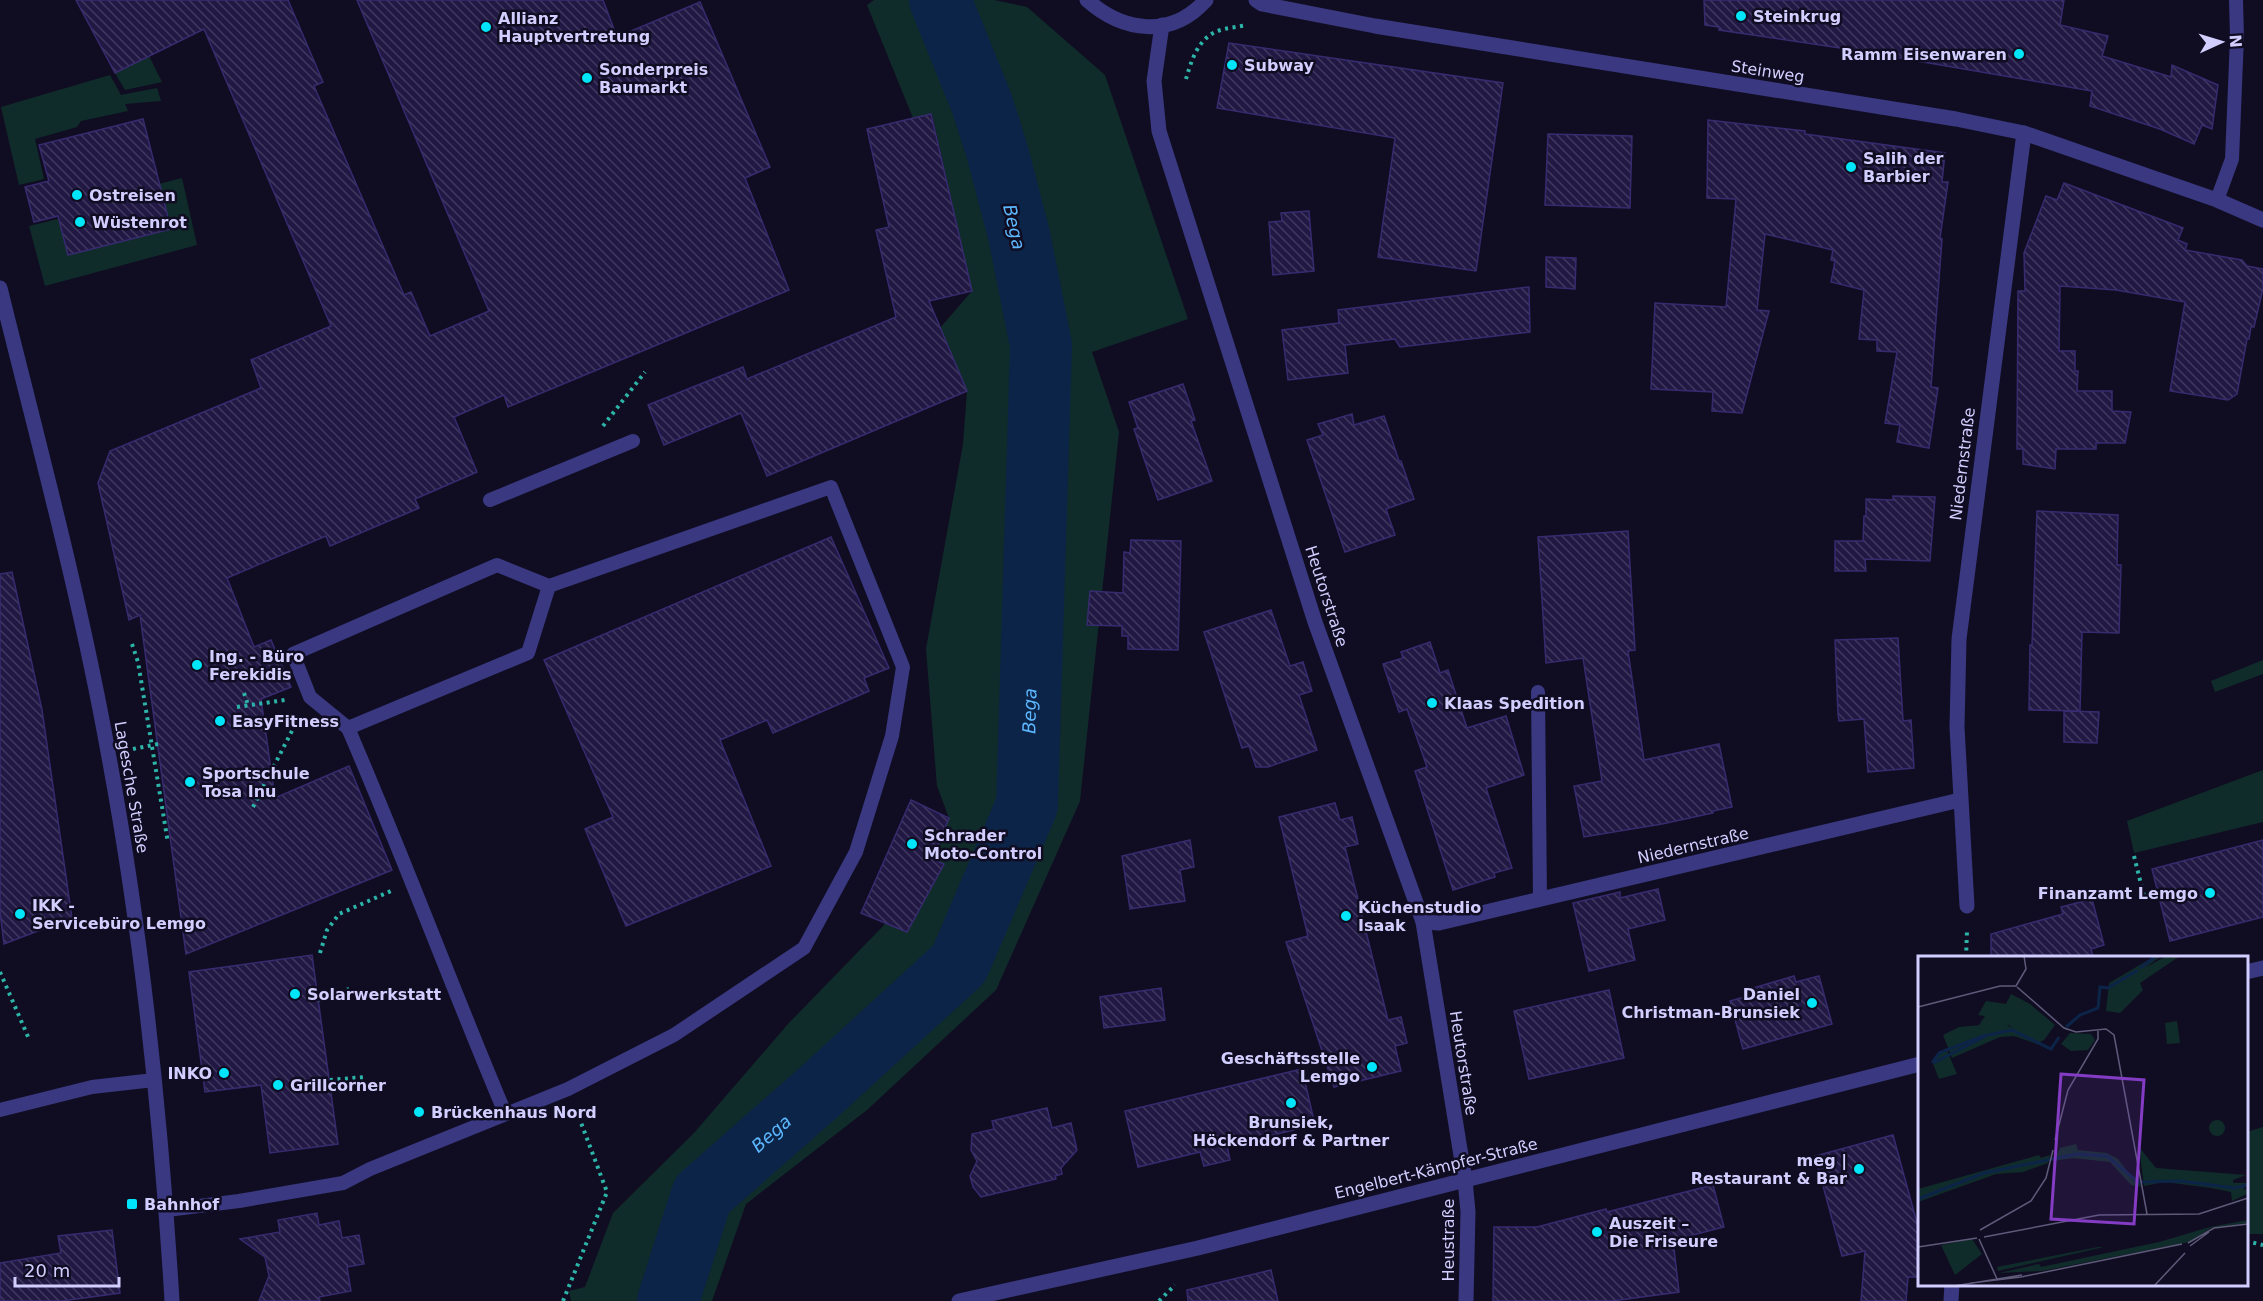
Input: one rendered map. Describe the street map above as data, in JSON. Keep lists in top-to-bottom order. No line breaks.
{"streets":{"street":["Steinweg","Niedernstraße","Heutorstraße","Lagesche Straße","Engelbert-Kämpfer-Straße","Heustraße"]},"crossings":[["Steinweg","Niedernstraße"],["Niedernstraße","Heutorstraße"],["Heutorstraße","Engelbert-Kämpfer-Straße"],["Heutorstraße","Heustraße"],["Engelbert-Kämpfer-Straße","Heustraße"]],"water":["Bega"],"places":{"other":["Steinkrug","Allianz Hauptvertretung","Ramm Eisenwaren","Subway","Sonderpreis Baumarkt","Salih der Barbier","Ostreisen","Wüstenrot","Ing. - Büro Ferekidis","Klaas Spedition","EasyFitness","Sportschule Tosa Inu","Schrader Moto-Control","Finanzamt Lemgo","IKK - Servicebüro Lemgo","Küchenstudio Isaak","Solarwerkstatt","Daniel Christman-Brunsiek","Geschäftsstelle Lemgo","INKO","Grillcorner","Brunsiek, Höckendorf & Partner","Brückenhaus Nord","meg | Restaurant & Bar","Auszeit – Die Friseure"],"transit":["Bahnhof"]},"scale_bar":"20 m","north":"right"}
